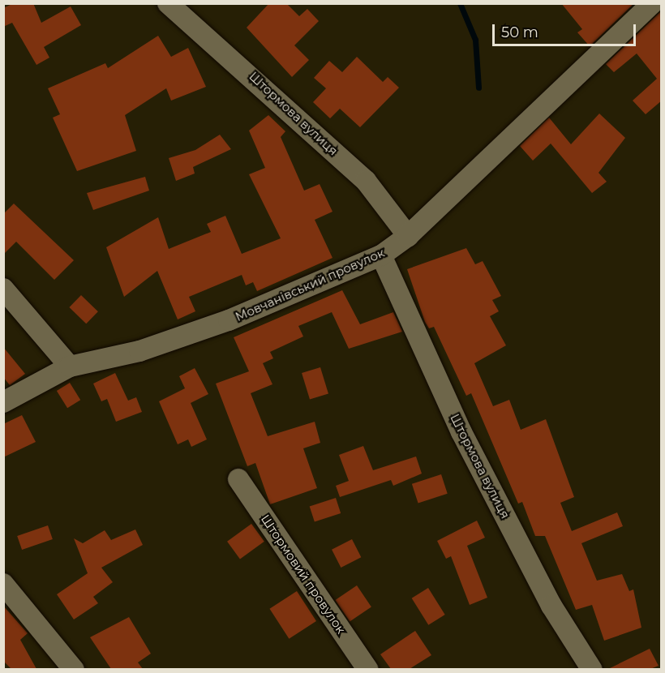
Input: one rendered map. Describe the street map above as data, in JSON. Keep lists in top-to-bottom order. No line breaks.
{"streets":{"street":["Штормова вулиця","Мовчанівський провулок","Штормовий провулок"]},"crossings":[["Штормова вулиця","Мовчанівський провулок"]],"scale_bar":"50 m"}
